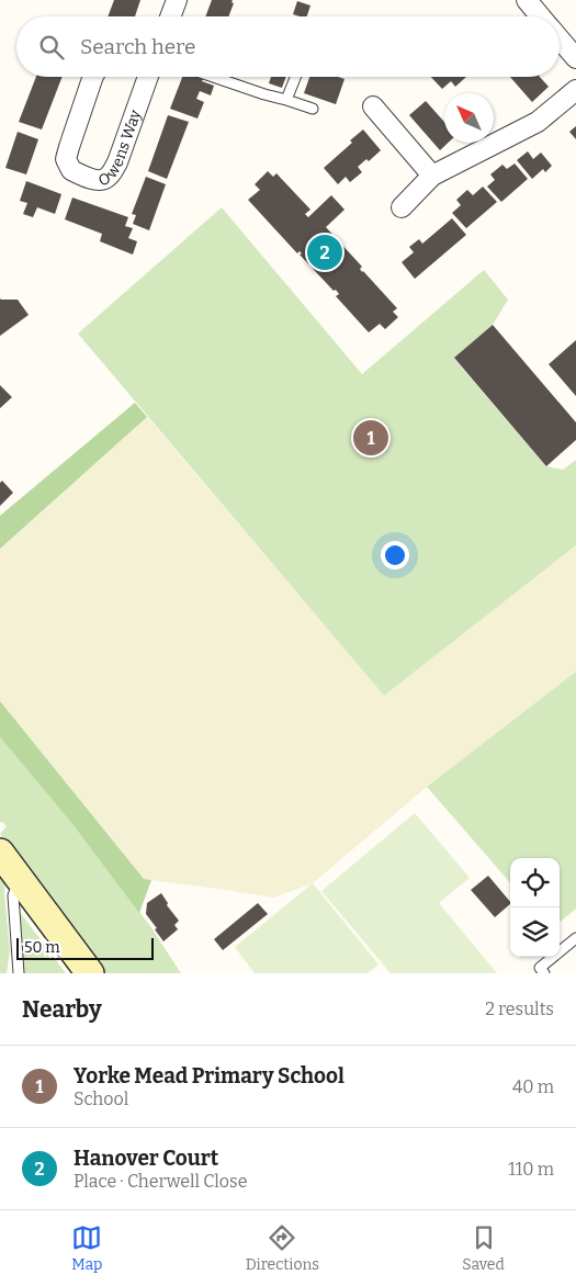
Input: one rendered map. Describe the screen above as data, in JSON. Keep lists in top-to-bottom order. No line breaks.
{"streets":{"street":["Owens Way"]},"scale_bar":"50 m","north":"top left","page":{"search":"Search here","pins":["2","1"],"scale":"50 m","heading":["Nearby","2 results"],"list":[{"mark":"1","name":"Yorke Mead Primary School","note":"School","value":"40 m"},{"mark":"2","name":"Hanover Court","note":"Place · Cherwell Close","value":"110 m"}],"nav":["Map","Directions","Saved"]}}
